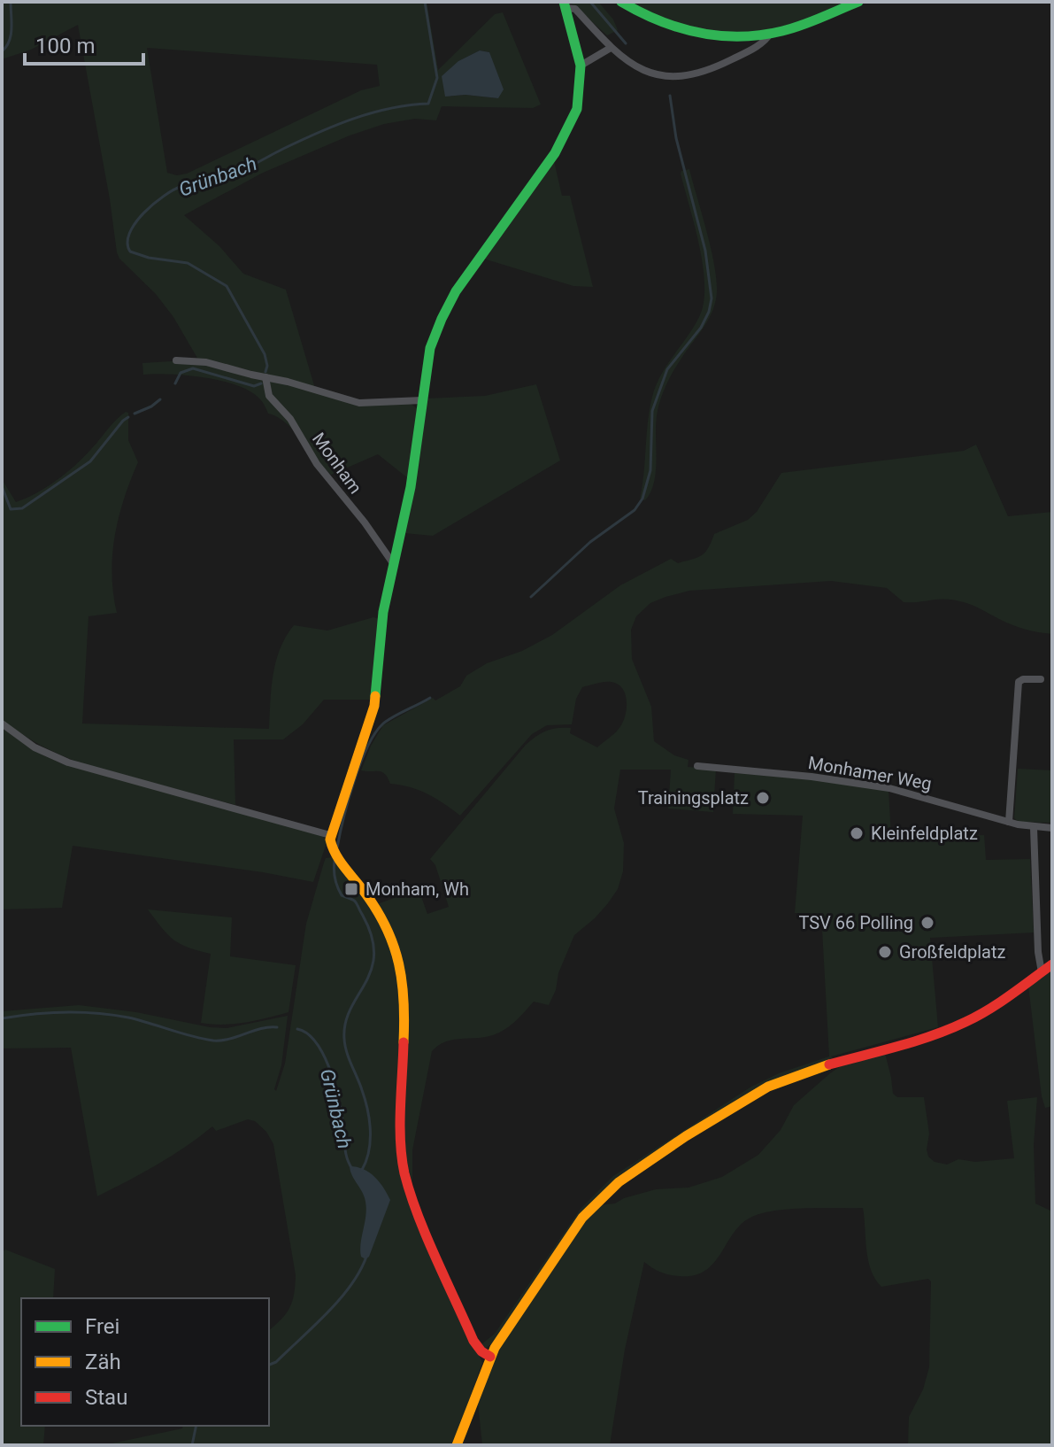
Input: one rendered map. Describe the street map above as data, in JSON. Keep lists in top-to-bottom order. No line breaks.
{"streets":{"street":["Monham","Monhamer Weg"]},"water":["Grünbach"],"places":{"other":["Trainingsplatz","Kleinfeldplatz","TSV 66 Polling","Großfeldplatz"],"transit":["Monham, Wh"]},"legend":["Frei","Zäh","Stau"],"scale_bar":"100 m"}
